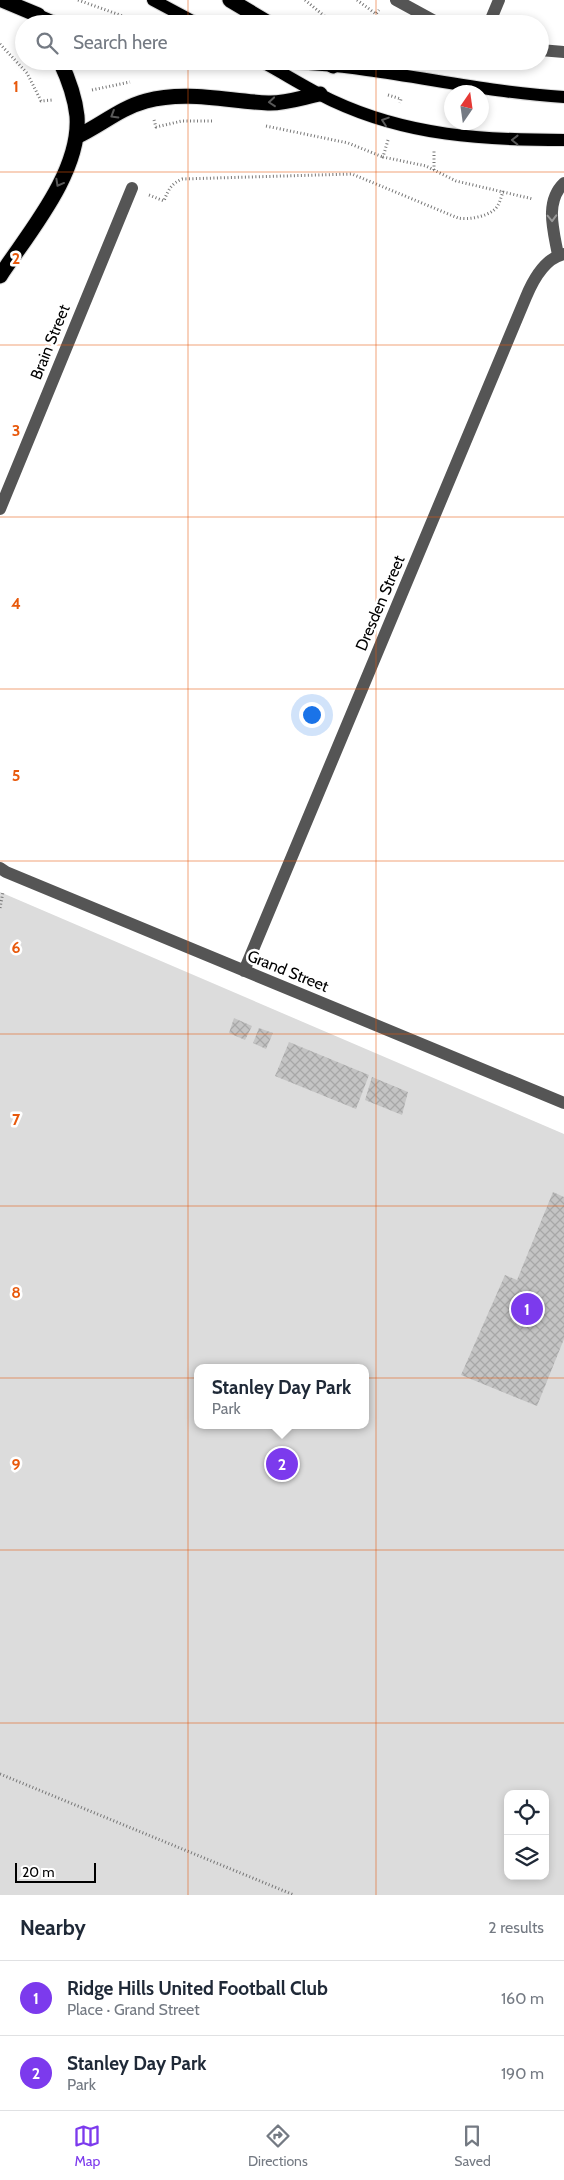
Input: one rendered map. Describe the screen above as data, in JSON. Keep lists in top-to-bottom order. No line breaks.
{"streets":{"street":["Brain Street","Dresden Street","Grand Street"]},"crossings":[["Dresden Street","Grand Street"]],"scale_bar":"20 m","north":"top","page":{"search":"Search here","pins":["1","2"],"popup":["Stanley Day Park","Park"],"scale":"20 m","heading":["Nearby","2 results"],"list":[{"mark":"1","name":"Ridge Hills United Football Club","note":"Place · Grand Street","value":"160 m"},{"mark":"2","name":"Stanley Day Park","note":"Park","value":"190 m"}],"nav":["Map","Directions","Saved"]},"grid":{"rows":["1","2","3","4","5","6","7","8","9"]}}
